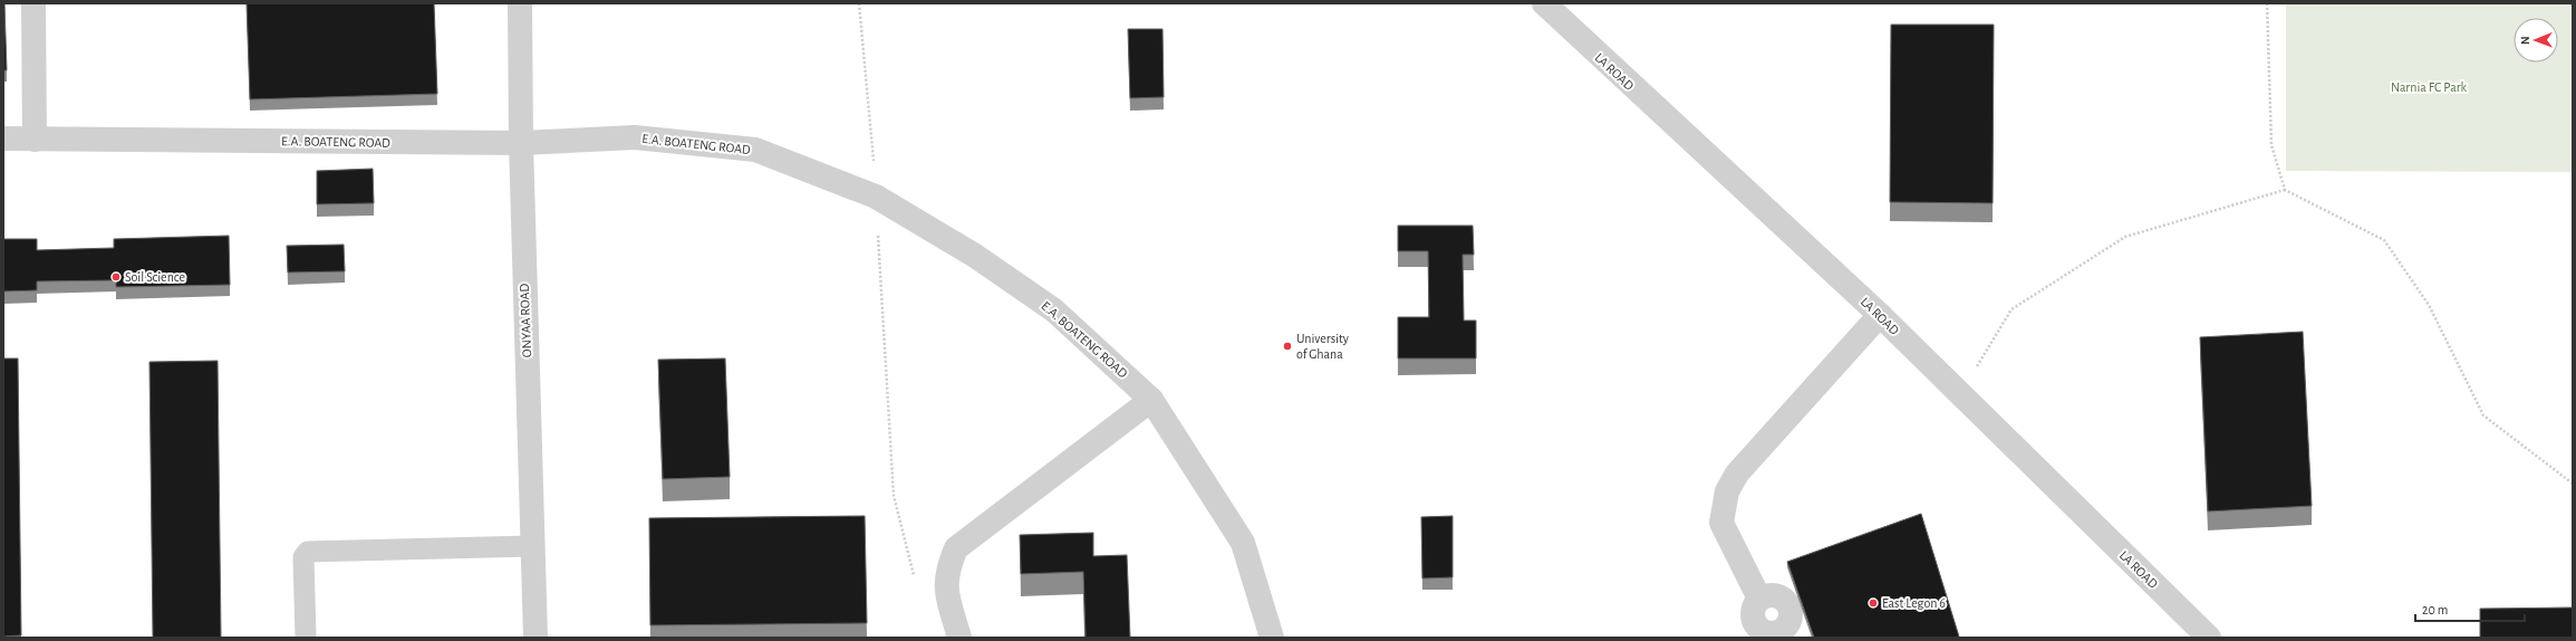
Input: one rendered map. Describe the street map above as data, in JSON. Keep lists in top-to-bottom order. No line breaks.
{"streets":{"street":["LA ROAD","E.A. BOATENG ROAD","ONYAA ROAD"]},"crossings":[["E.A. BOATENG ROAD","ONYAA ROAD"]],"parks":["Narnia FC Park"],"places":["Soil Science","University of Ghana","East Legon 6"],"scale_bar":"20 m","north":"left"}
